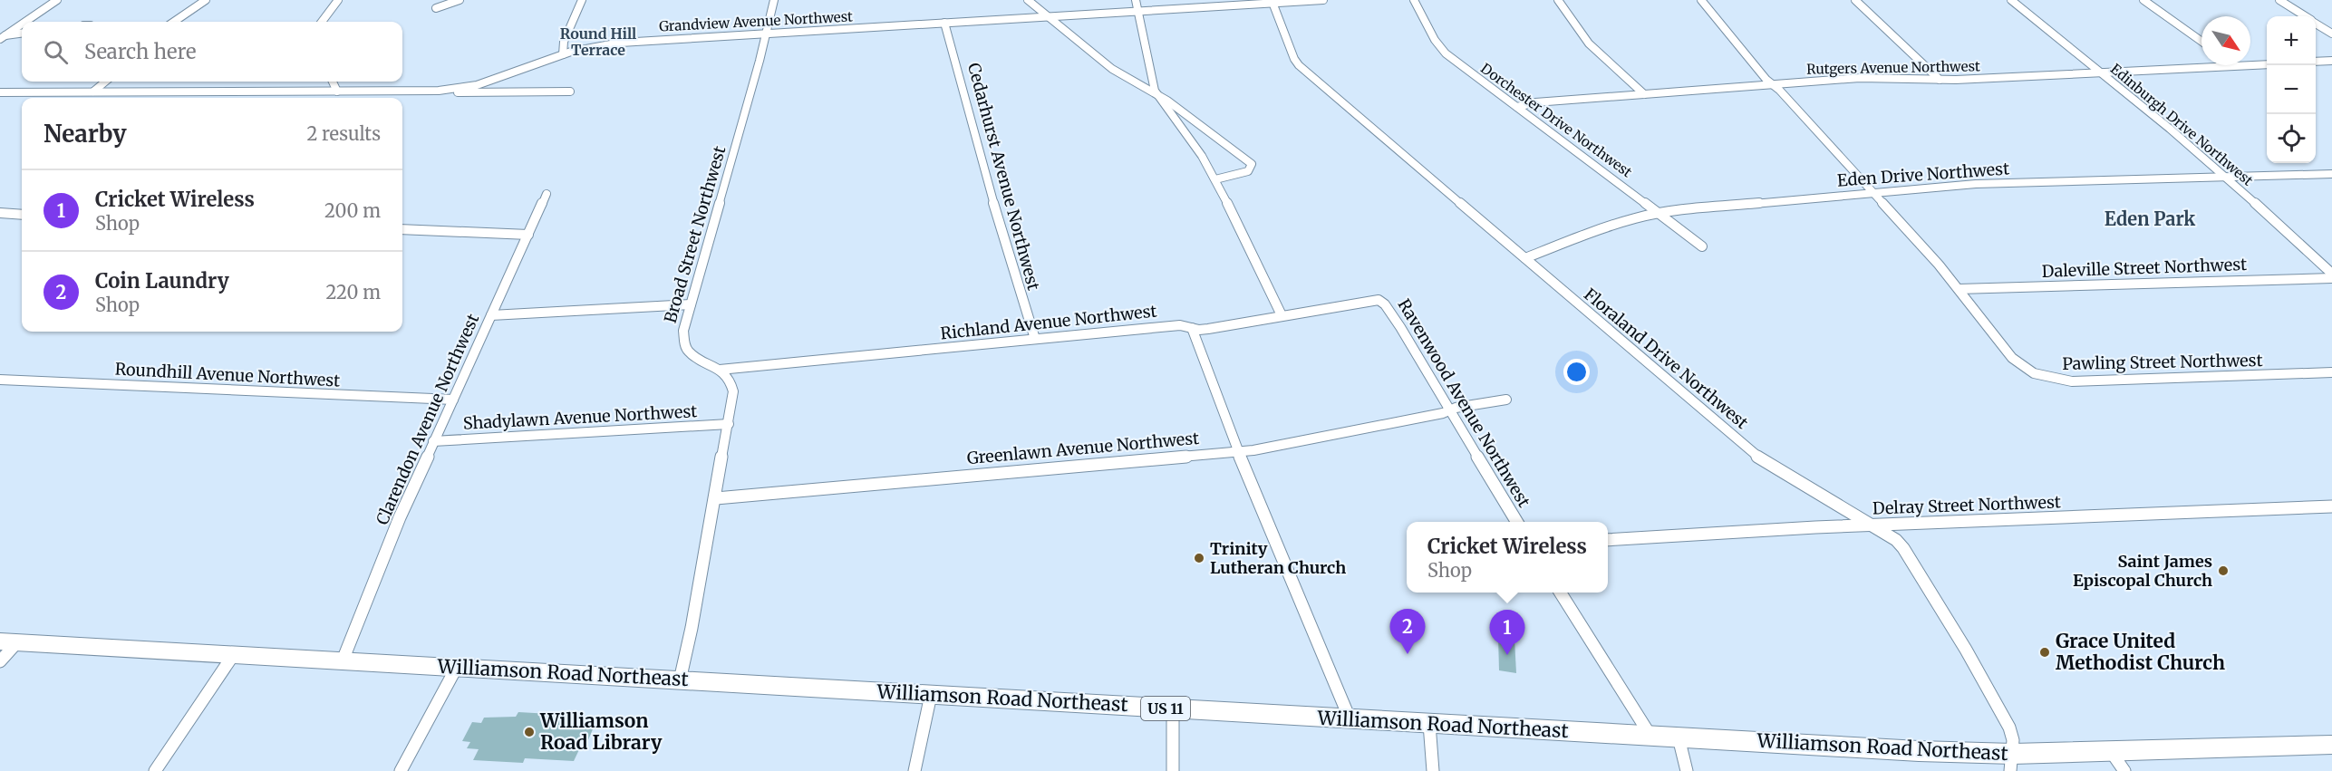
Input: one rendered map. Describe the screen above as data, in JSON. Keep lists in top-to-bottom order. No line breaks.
{"streets":{"main road":["Williamson Road Northeast","US 11"],"street":["Grandview Avenue Northwest","Rutgers Avenue Northwest","Dorchester Drive Northwest","Edinburgh Drive Northwest","Eden Drive Northwest","Cedarhurst Avenue Northwest","Broad Street Northwest","Daleville Street Northwest","Richland Avenue Northwest","Floraland Drive Northwest","Pawling Street Northwest","Roundhill Avenue Northwest","Ravenwood Avenue Northwest","Shadylawn Avenue Northwest","Clarendon Avenue Northwest","Greenlawn Avenue Northwest","Delray Street Northwest"]},"crossings":[["Grandview Avenue Northwest","Cedarhurst Avenue Northwest"],["Grandview Avenue Northwest","Broad Street Northwest"],["Grandview Avenue Northwest","Floraland Drive Northwest"],["Rutgers Avenue Northwest","Dorchester Drive Northwest"],["Rutgers Avenue Northwest","Edinburgh Drive Northwest"],["Rutgers Avenue Northwest","Pawling Street Northwest"],["Dorchester Drive Northwest","Eden Drive Northwest"],["Edinburgh Drive Northwest","Eden Drive Northwest"],["Eden Drive Northwest","Floraland Drive Northwest"],["Eden Drive Northwest","Pawling Street Northwest"],["Cedarhurst Avenue Northwest","Richland Avenue Northwest"],["Broad Street Northwest","Richland Avenue Northwest"],["Broad Street Northwest","Shadylawn Avenue Northwest"],["Broad Street Northwest","Greenlawn Avenue Northwest"],["Broad Street Northwest","Williamson Road Northeast"],["Daleville Street Northwest","Pawling Street Northwest"],["Richland Avenue Northwest","Ravenwood Avenue Northwest"],["Floraland Drive Northwest","Delray Street Northwest"],["Floraland Drive Northwest","Williamson Road Northeast"],["Roundhill Avenue Northwest","Clarendon Avenue Northwest"],["Ravenwood Avenue Northwest","Greenlawn Avenue Northwest"],["Shadylawn Avenue Northwest","Clarendon Avenue Northwest"],["Clarendon Avenue Northwest","Williamson Road Northeast"]],"districts":["Round Hill Terrace","Eden Park"],"places":["Trinity Lutheran Church","Saint James Episcopal Church","Grace United Methodist Church","Williamson Road Library"],"north":"bottom right","page":{"map_buttons":["+","−"],"search":"Search here","heading":["Nearby","2 results"],"list":[{"mark":"1","name":"Cricket Wireless","note":"Shop","value":"200 m"},{"mark":"2","name":"Coin Laundry","note":"Shop","value":"220 m"}],"popup":["Cricket Wireless","Shop"],"pins":["2","1"]}}
